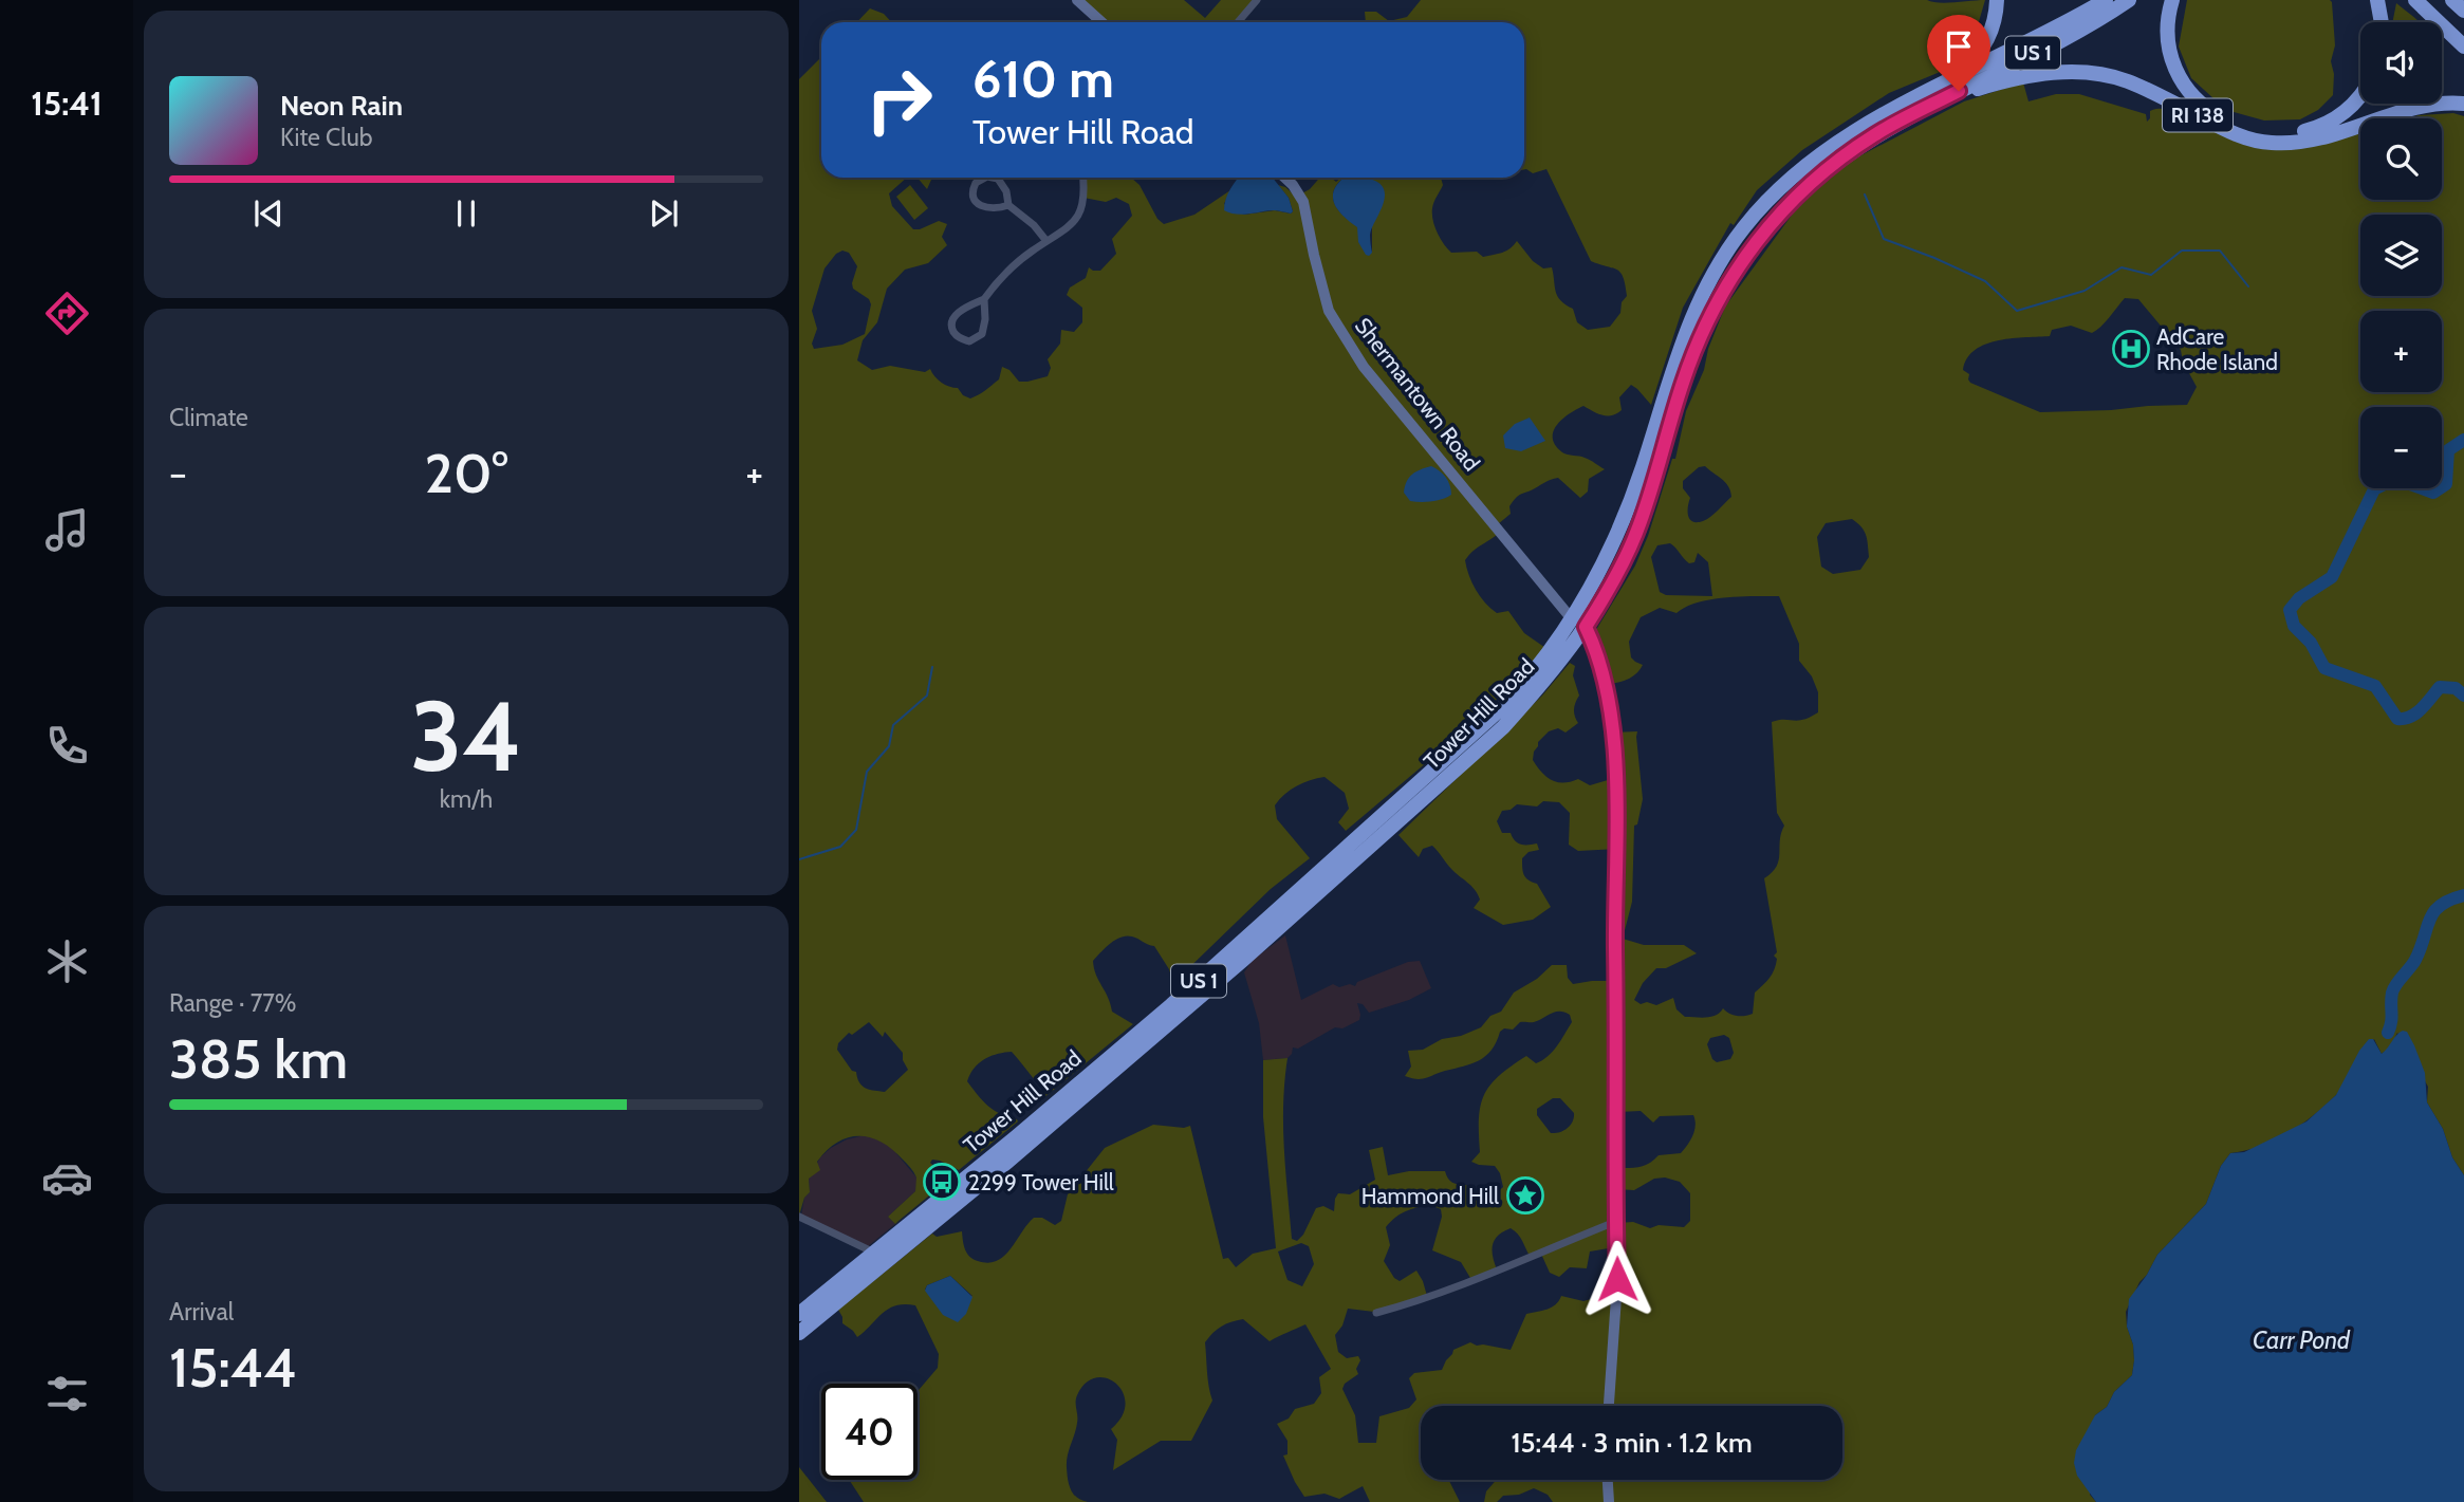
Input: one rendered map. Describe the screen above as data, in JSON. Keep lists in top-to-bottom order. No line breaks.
{"streets":{"highway":["US 1","RI 138","Tower Hill Road"],"street":["Shermantown Road"]},"crossings":[["RI 138","Tower Hill Road"],["Shermantown Road","Tower Hill Road"]],"water":["Carr Pond"],"places":{"hospital":["AdCare Rhode Island"],"bus stop":["2299 Tower Hill"],"place":["Hammond Hill"]},"page":{"tabs":"15:41","map_buttons":["+","−"],"turn":["610 m","Tower Hill Road"],"song":["Neon Rain","Kite Club"],"tile":["Climate",["34","km/h"],["Range · 77%","385 km"],["Arrival","15:44"]],"heat":["−","20°","+"],"limit":"40","trip":"15:44 · 3 min · 1.2 km"}}
